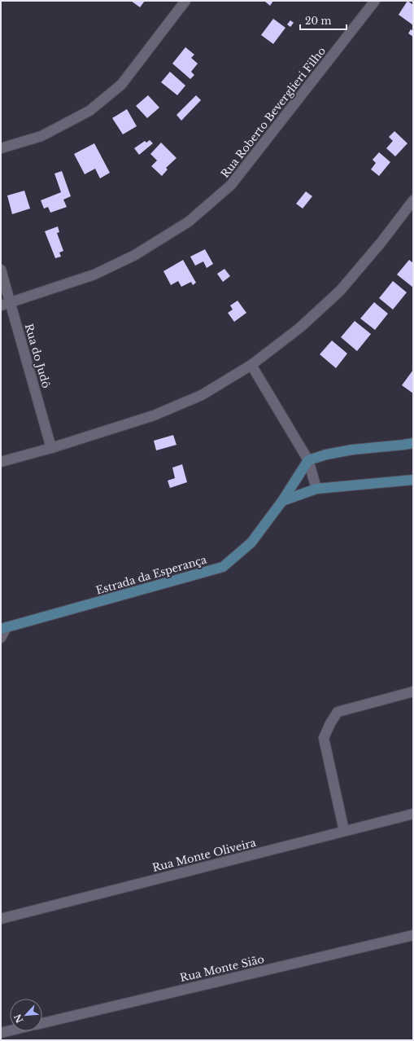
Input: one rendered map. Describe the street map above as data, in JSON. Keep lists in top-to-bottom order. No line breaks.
{"streets":{"street":["Rua Roberto Beverglieri Filho","Rua do Judô","Estrada da Esperança","Rua Monte Oliveira","Rua Monte Sião"]},"crossings":[["Rua Roberto Beverglieri Filho","Rua do Judô"]],"scale_bar":"20 m","north":"bottom left"}
